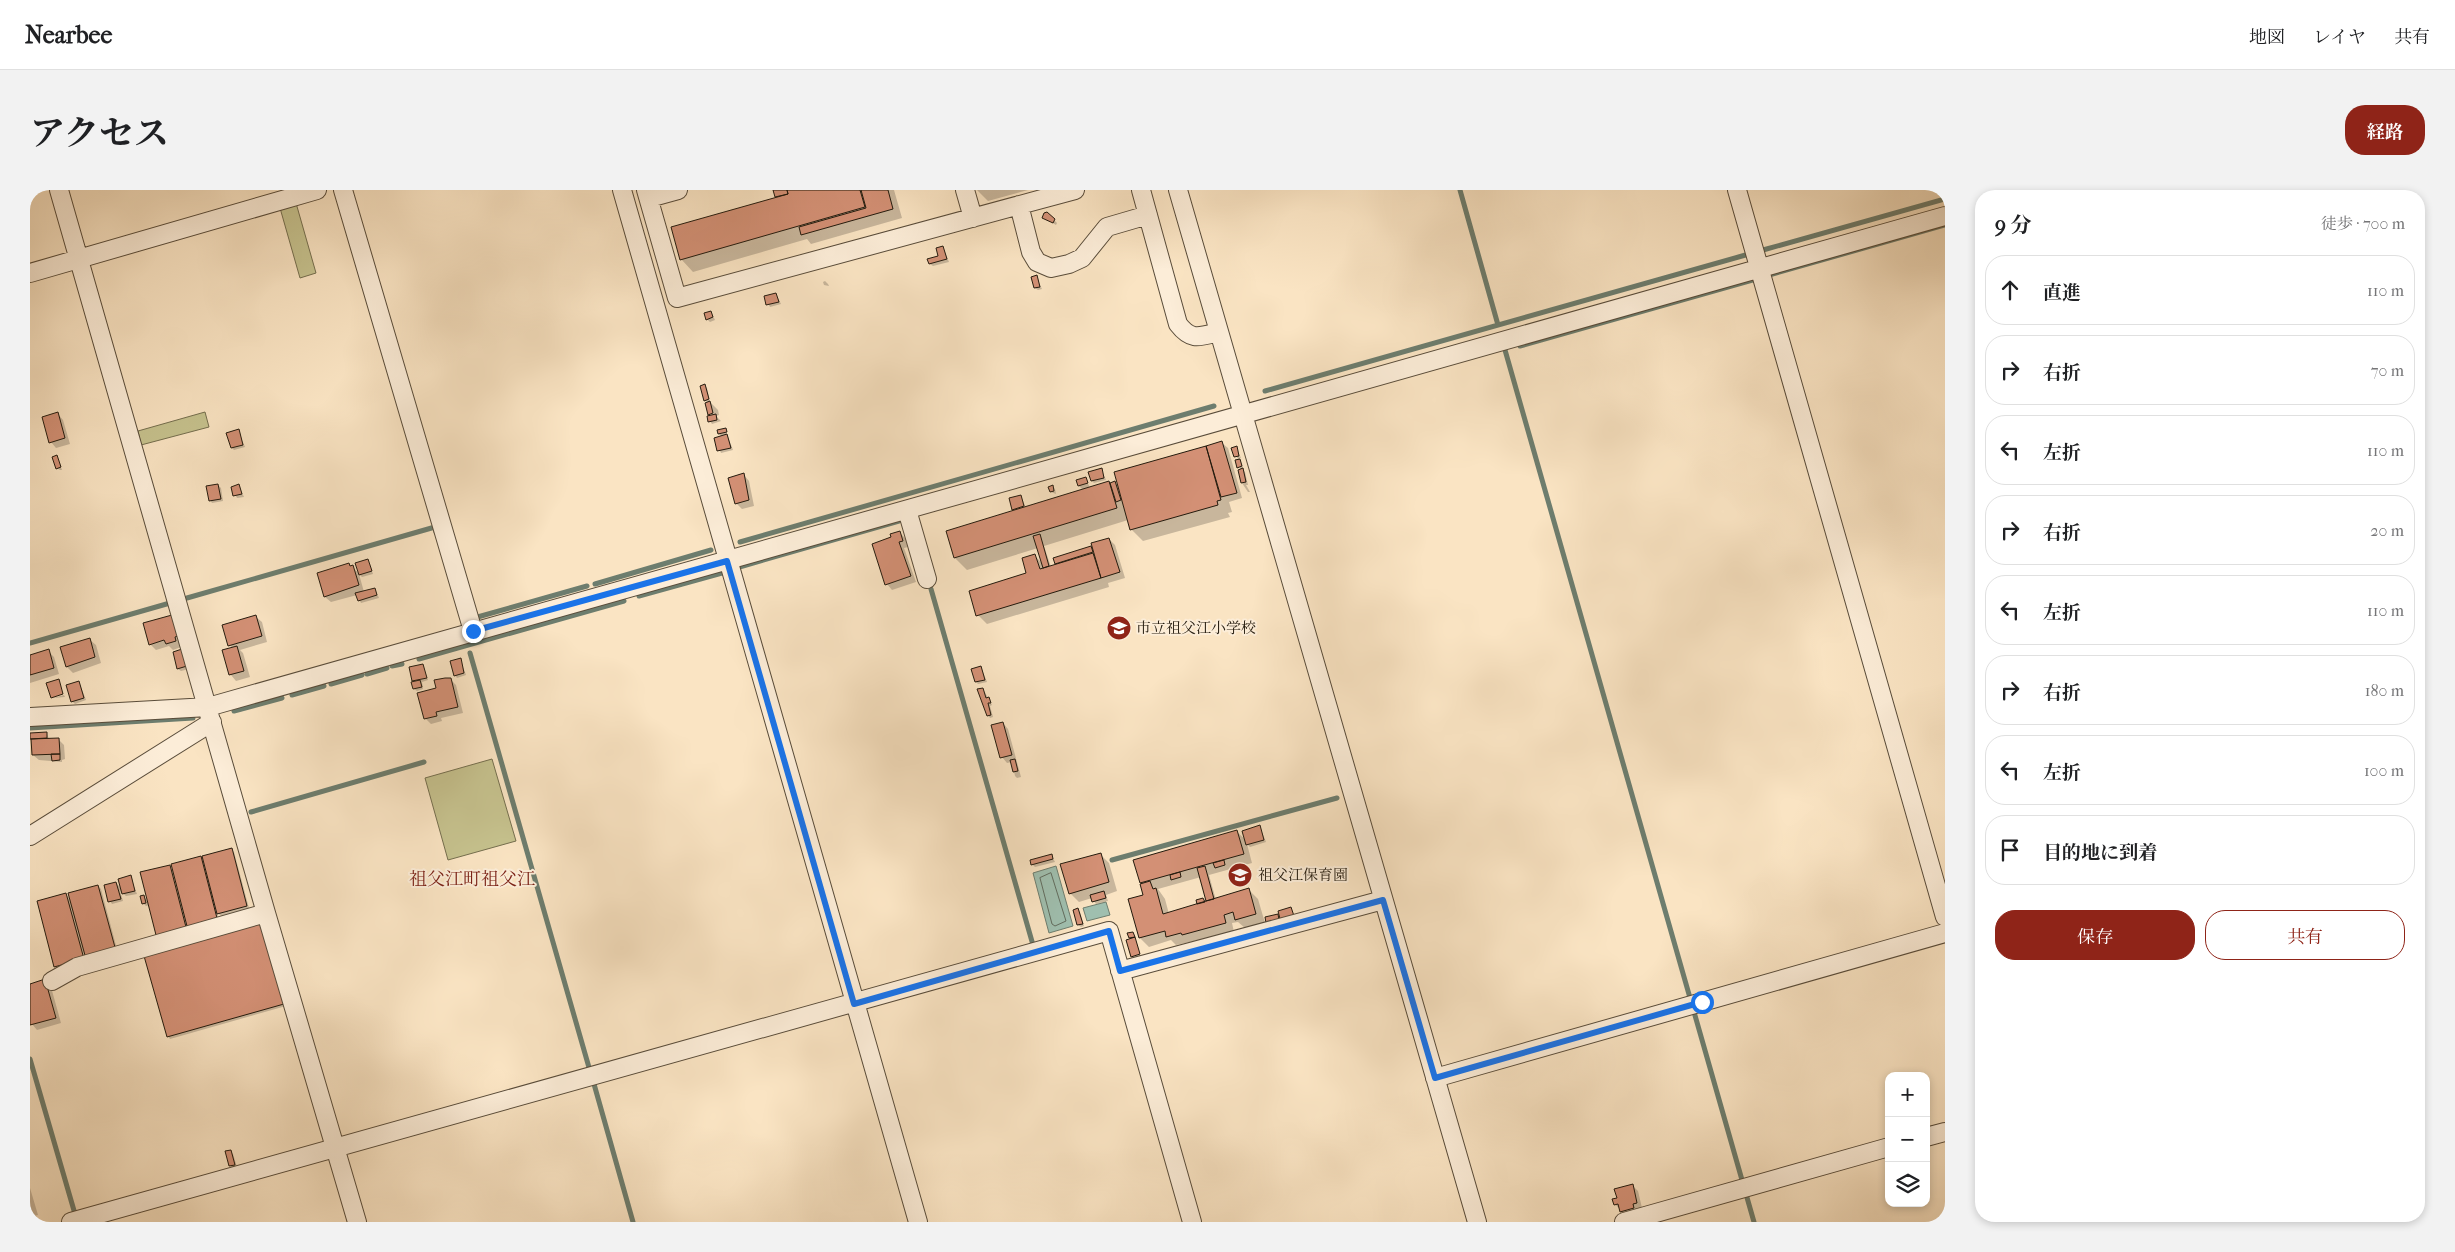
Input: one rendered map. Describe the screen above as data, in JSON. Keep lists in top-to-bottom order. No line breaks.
{"districts":["祖父江町祖父江"],"places":{"school or university":["市立祖父江小学校","祖父江保育園"]},"page":{"header":"Nearbee","nav":["地図","レイヤ","共有"],"title":"アクセス","buttons":["経路",["保存","共有"]],"heading":["9 分","徒歩 · 700 m"],"list":[["直進","110 m"],["右折","70 m"],["左折","110 m"],["右折","20 m"],["左折","110 m"],["右折","180 m"],["左折","100 m"],"目的地に到着"],"map_buttons":["+","−"]}}
